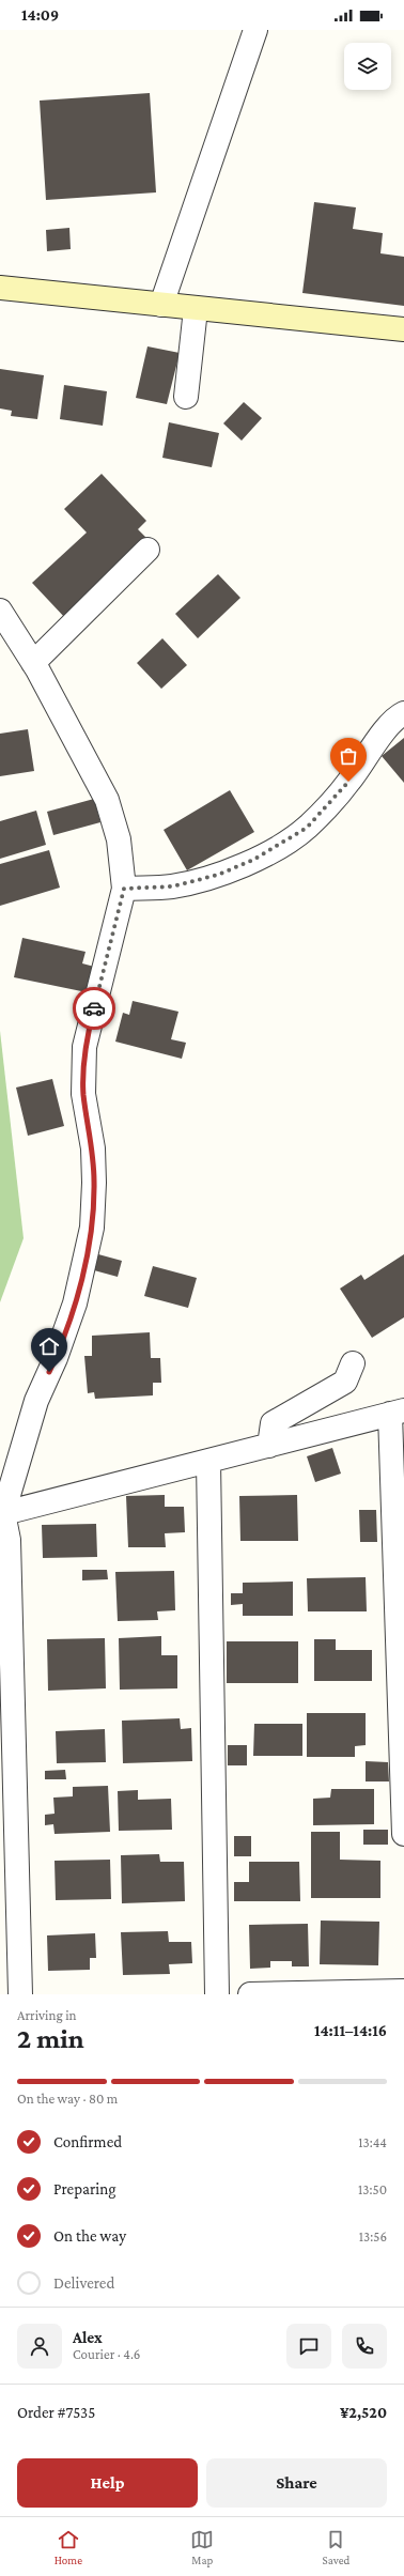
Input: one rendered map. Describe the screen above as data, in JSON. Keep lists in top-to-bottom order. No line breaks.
{"page":{"status":"14:09","heading":["2 min","Arriving in","14:11–14:16"],"panel":["Alex","Courier · 4.6","Order #7535","¥2,520"],"bar":"On the way · 80 m","list":[["Confirmed","13:44"],["Preparing","13:50"],["On the way","13:56"],"Delivered"],"buttons":["Help","Share"],"tabs":["Home","Map","Saved"]}}
